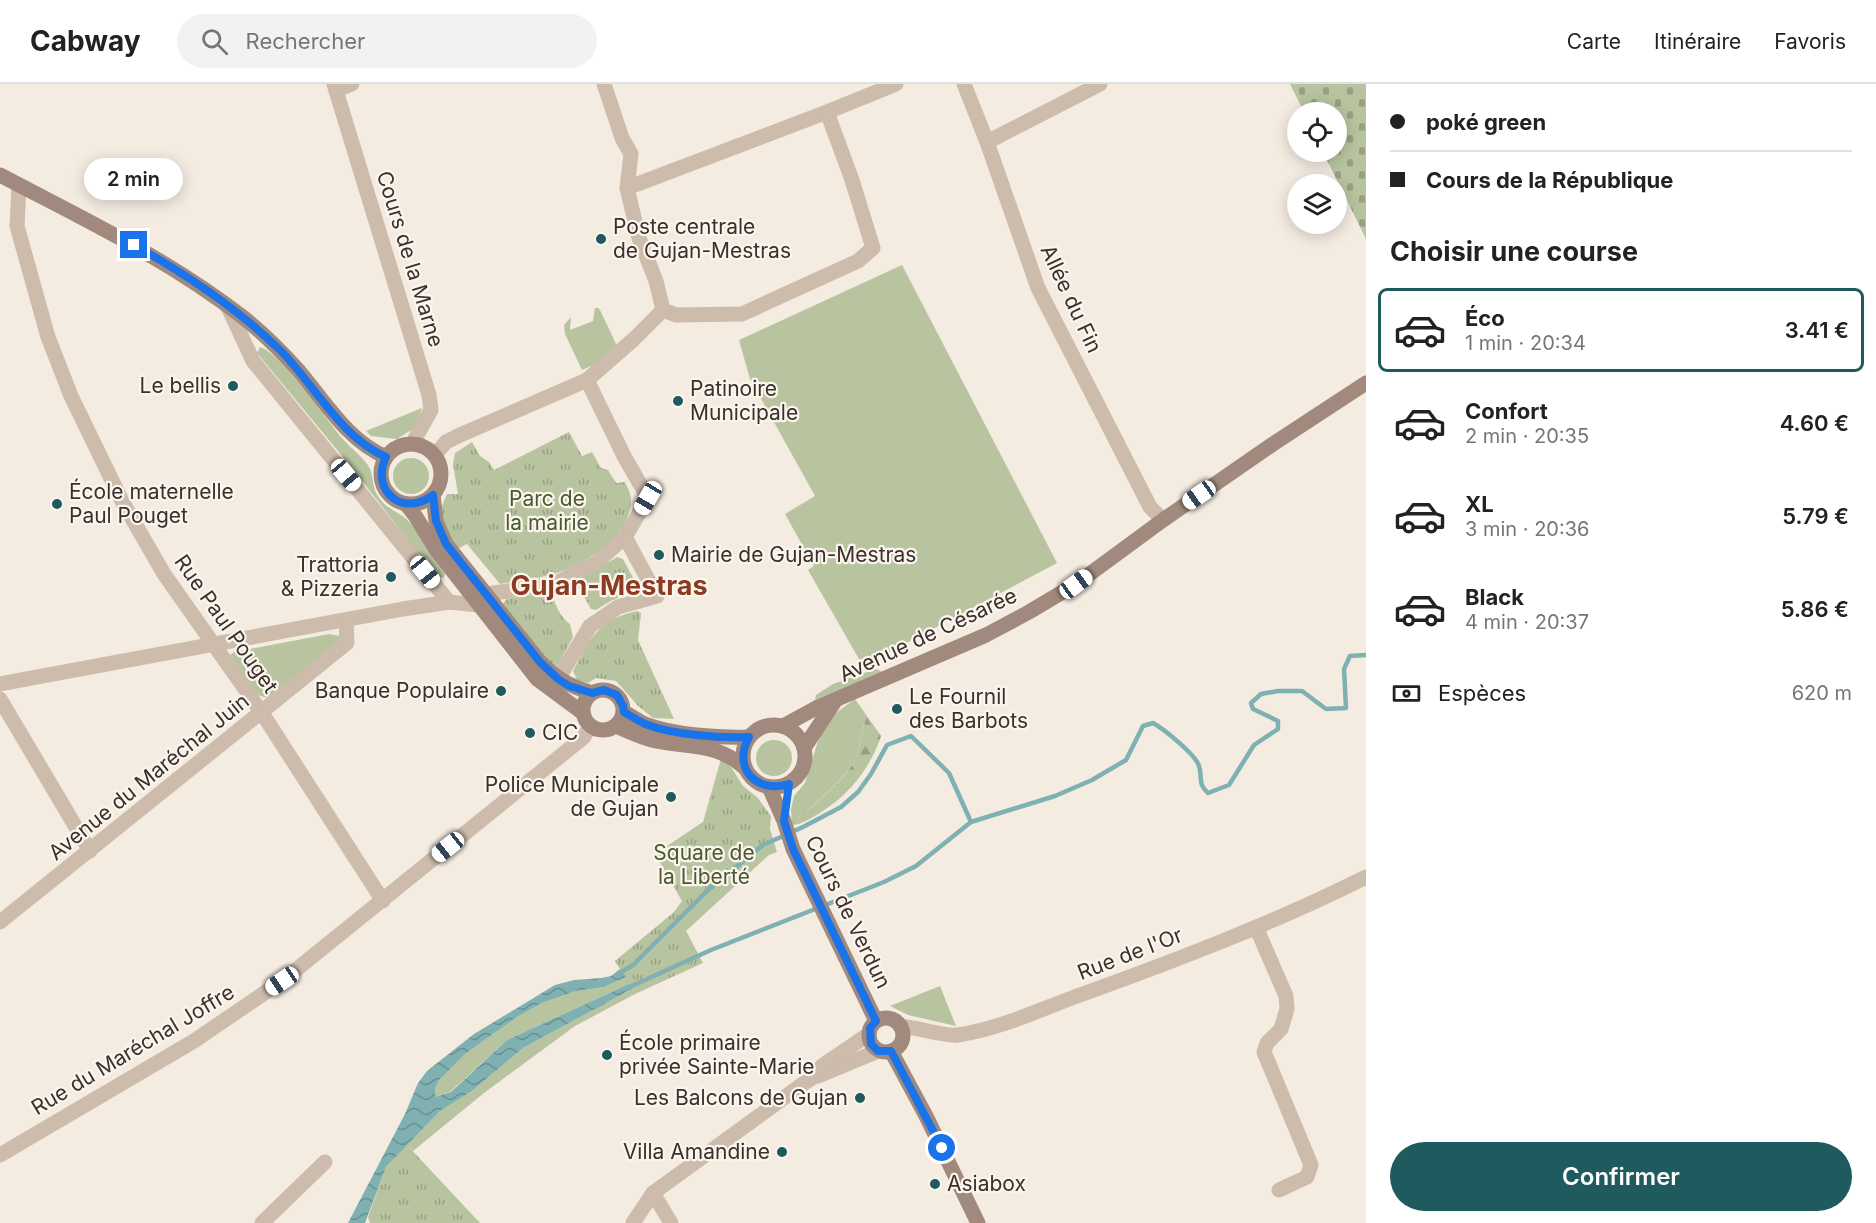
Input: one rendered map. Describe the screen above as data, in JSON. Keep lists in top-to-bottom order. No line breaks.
{"streets":{"main road":["Avenue de Césarée","Cours de Verdun"],"street":["Cours de la Marne","Allée du Fin","Rue Paul Pouget","Avenue du Maréchal Juin","Rue de l'Or","Rue du Maréchal Joffre"]},"crossings":[["Allée du Fin","Avenue de Césarée"],["Rue Paul Pouget","Avenue du Maréchal Juin"],["Rue Paul Pouget","Rue du Maréchal Joffre"],["Avenue de Césarée","Cours de Verdun"],["Cours de Verdun","Rue de l'Or"]],"districts":["Gujan-Mestras"],"parks":["Parc de la mairie","Square de la Liberté"],"places":["Poste centrale de Gujan-Mestras","Le bellis","Patinoire Municipale","École maternelle Paul Pouget","Mairie de Gujan-Mestras","Trattoria & Pizzeria","Banque Populaire","Le Fournil des Barbots","CIC","Police Municipale de Gujan","École primaire privée Sainte-Marie","Les Balcons de Gujan","Villa Amandine","Asiabox"],"page":{"header":"Cabway","search":"Rechercher","nav":["Carte","Itinéraire","Favoris"],"banner":["poké green","Cours de la République"],"bubble":"2 min","heading":"Choisir une course","list":[{"name":"Éco","note":"1 min · 20:34","value":"3.41 €"},{"name":"Confort","note":"2 min · 20:35","value":"4.60 €"},{"name":"XL","note":"3 min · 20:36","value":"5.79 €"},{"name":"Black","note":"4 min · 20:37","value":"5.86 €"}],"pay":["Espèces","620 m"],"buttons":"Confirmer"}}
